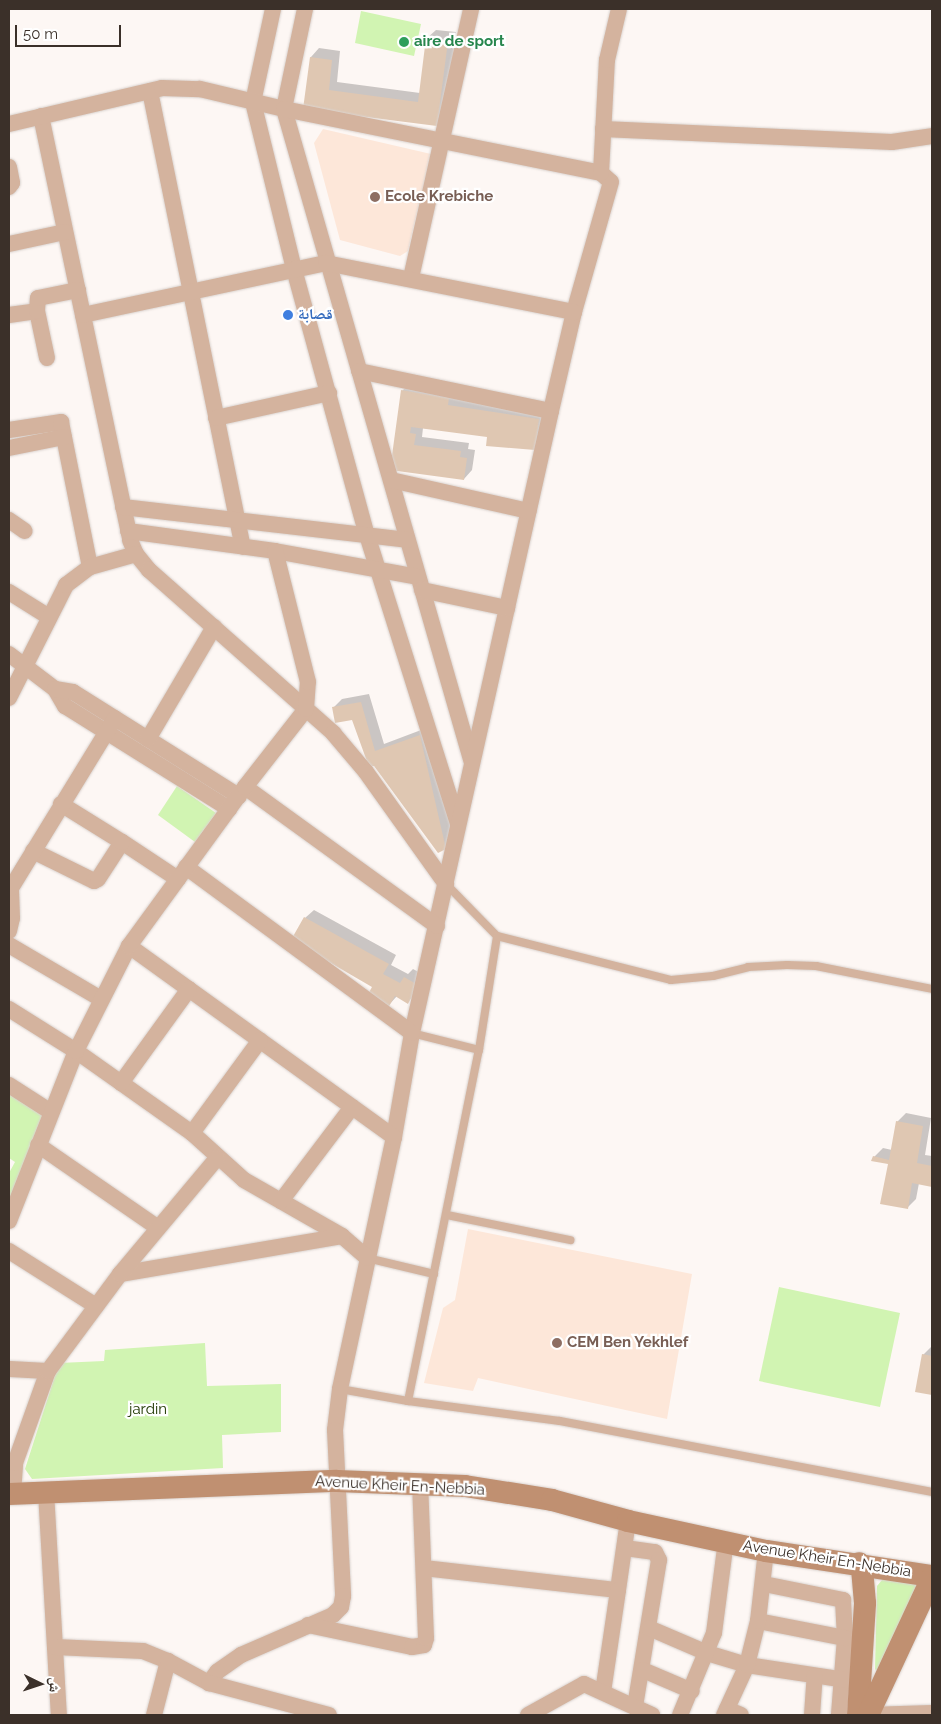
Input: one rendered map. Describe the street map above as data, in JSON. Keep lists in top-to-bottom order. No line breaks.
{"streets":{"main road":["Avenue Kheir En-Nebbia"]},"parks":["jardin"],"places":["aire de sport","Ecole Krebiche","قصابة","CEM Ben Yekhlef"],"scale_bar":"50 m","north":"right"}
